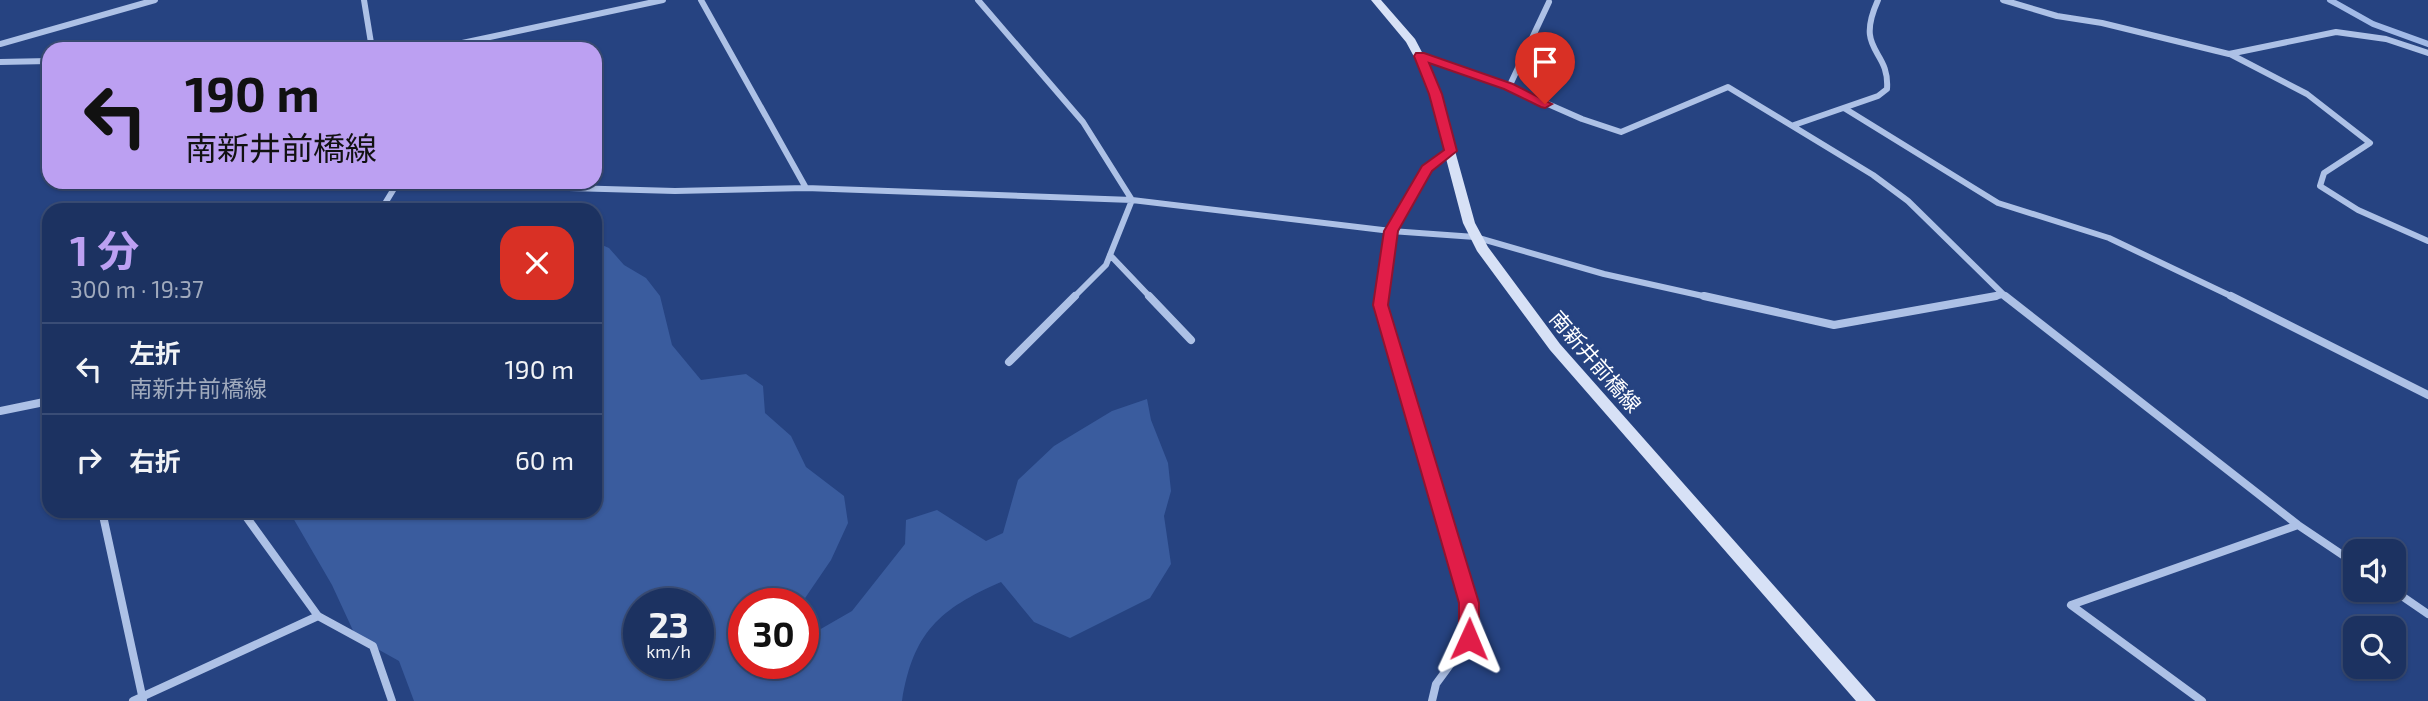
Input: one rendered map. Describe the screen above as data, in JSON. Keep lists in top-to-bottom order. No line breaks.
{"streets":{"main road":["南新井前橋線"]},"page":{"turn":["190 m","南新井前橋線"],"heading":["1 分","300 m · 19:37"],"list":[{"name":"左折","note":"南新井前橋線","value":"190 m"},{"name":"右折","value":"60 m"}],"speed":"23 km/h","limit":"30"}}
